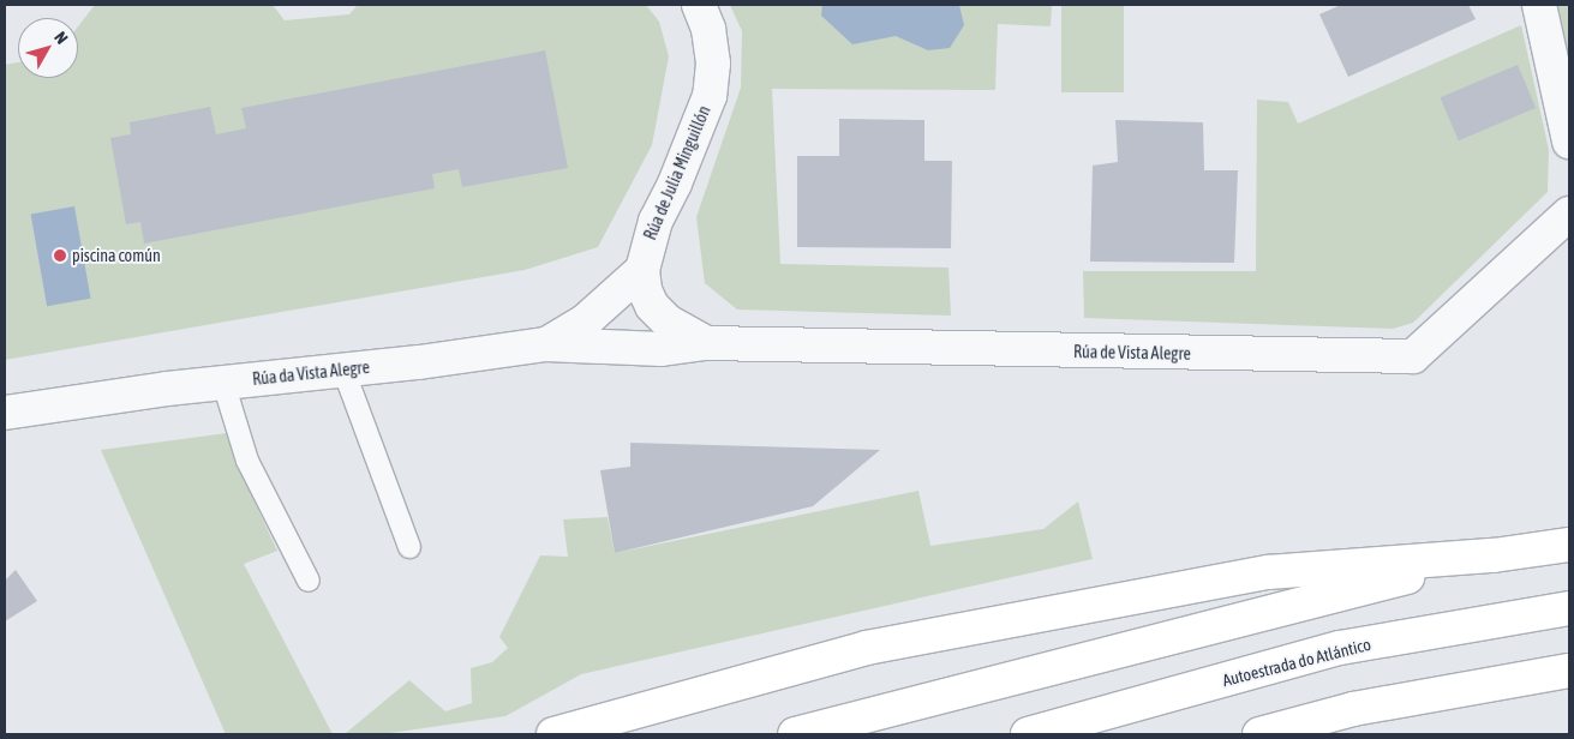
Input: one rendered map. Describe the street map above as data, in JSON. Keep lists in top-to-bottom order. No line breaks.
{"streets":{"highway":["Autoestrada do Atlántico"],"street":["Rúa de Julia Minguillón","Rúa de Vista Alegre","Rúa da Vista Alegre"]},"crossings":[["Rúa de Julia Minguillón","Rúa de Vista Alegre"],["Rúa de Julia Minguillón","Rúa da Vista Alegre"],["Rúa de Vista Alegre","Rúa da Vista Alegre"]],"places":["piscina común"],"north":"top right"}
